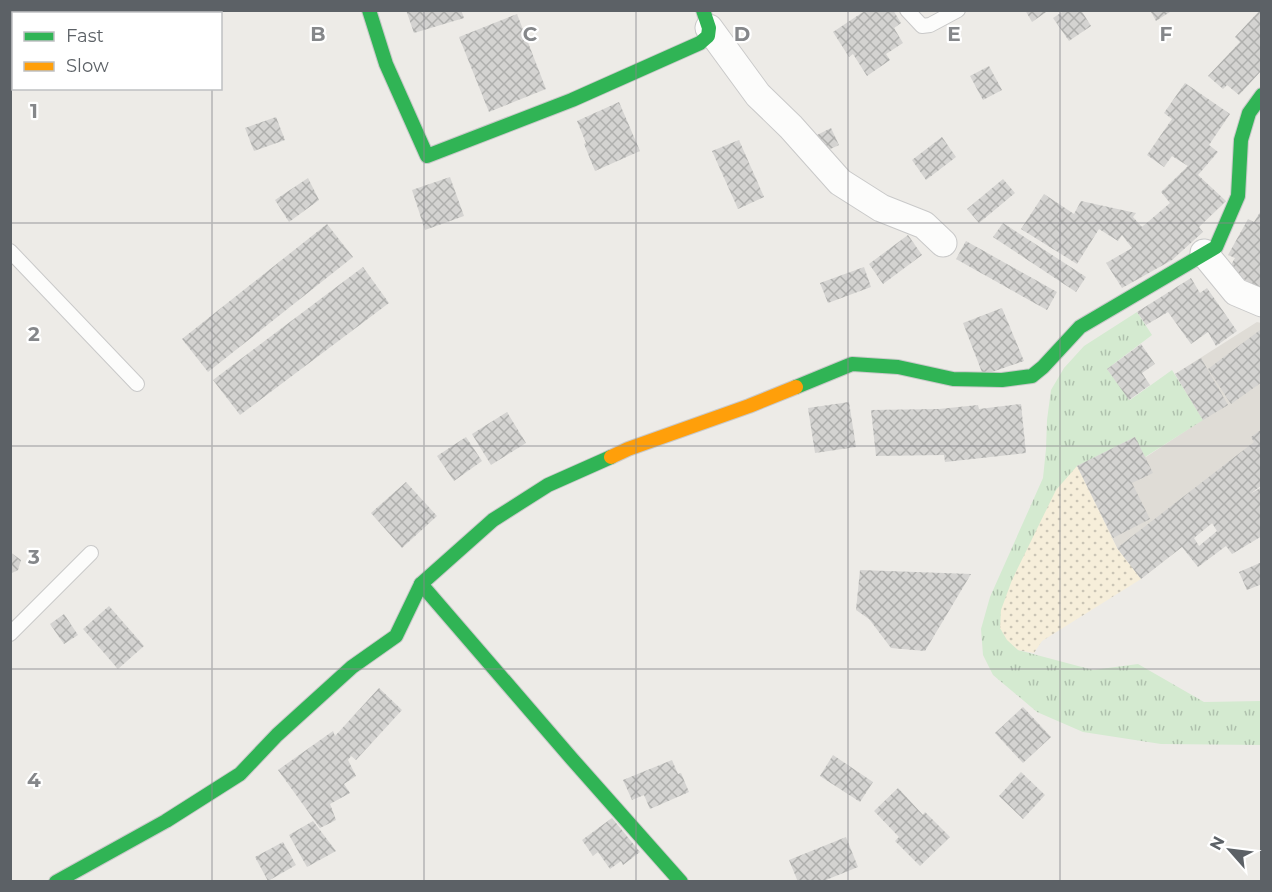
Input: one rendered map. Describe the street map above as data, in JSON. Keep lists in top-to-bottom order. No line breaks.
{"legend":["Fast","Slow"],"north":"top left","grid":{"columns":["B","C","D","E","F"],"rows":["1","2","3","4"]}}
